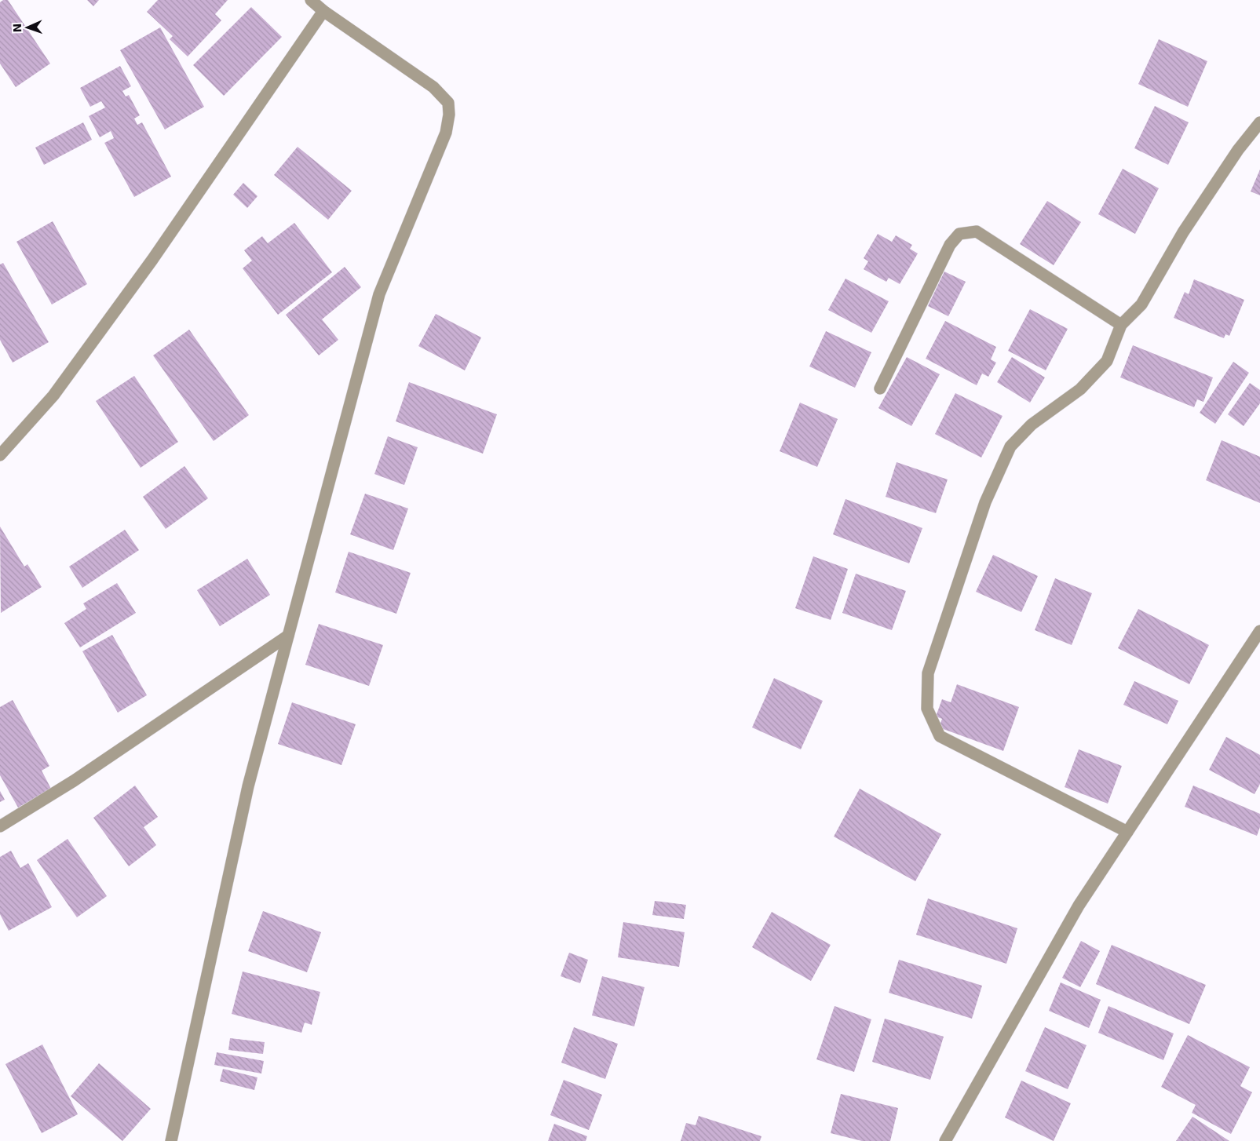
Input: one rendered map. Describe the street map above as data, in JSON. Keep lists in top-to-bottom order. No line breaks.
{"north":"left"}
